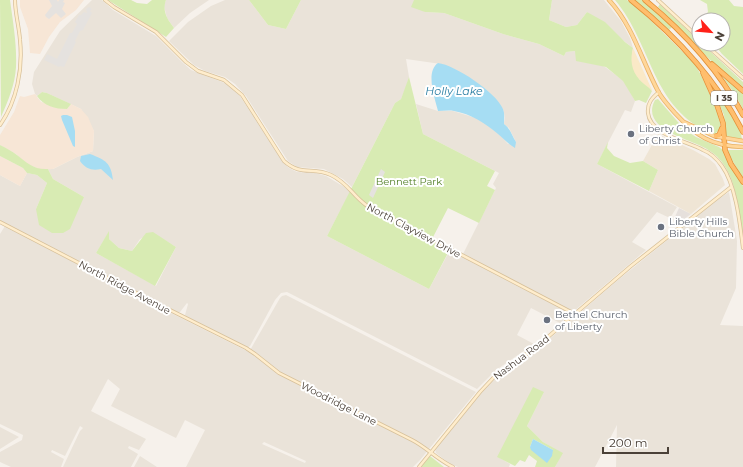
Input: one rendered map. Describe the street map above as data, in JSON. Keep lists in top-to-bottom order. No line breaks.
{"streets":{"highway":["I 35"],"street":["North Clayview Drive","North Ridge Avenue","Nashua Road","Woodridge Lane"]},"crossings":[["North Clayview Drive","Nashua Road"],["North Ridge Avenue","Woodridge Lane"],["Nashua Road","Woodridge Lane"]],"water":["Holly Lake"],"parks":["Bennett Park"],"places":["Liberty Church of Christ","Liberty Hills Bible Church","Bethel Church of Liberty"],"scale_bar":"200 m","north":"bottom right"}
